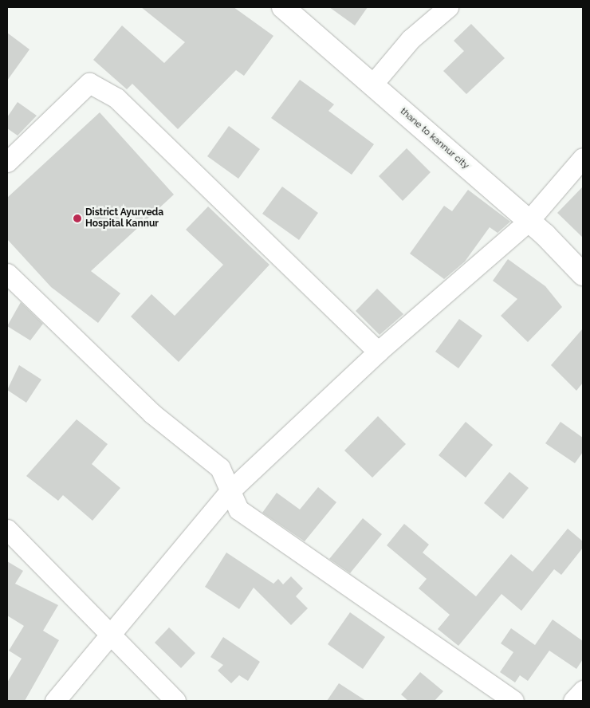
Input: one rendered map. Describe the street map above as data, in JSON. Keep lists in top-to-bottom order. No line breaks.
{"streets":{"street":["thane to kannur city"]},"places":["District Ayurveda Hospital Kannur"]}
